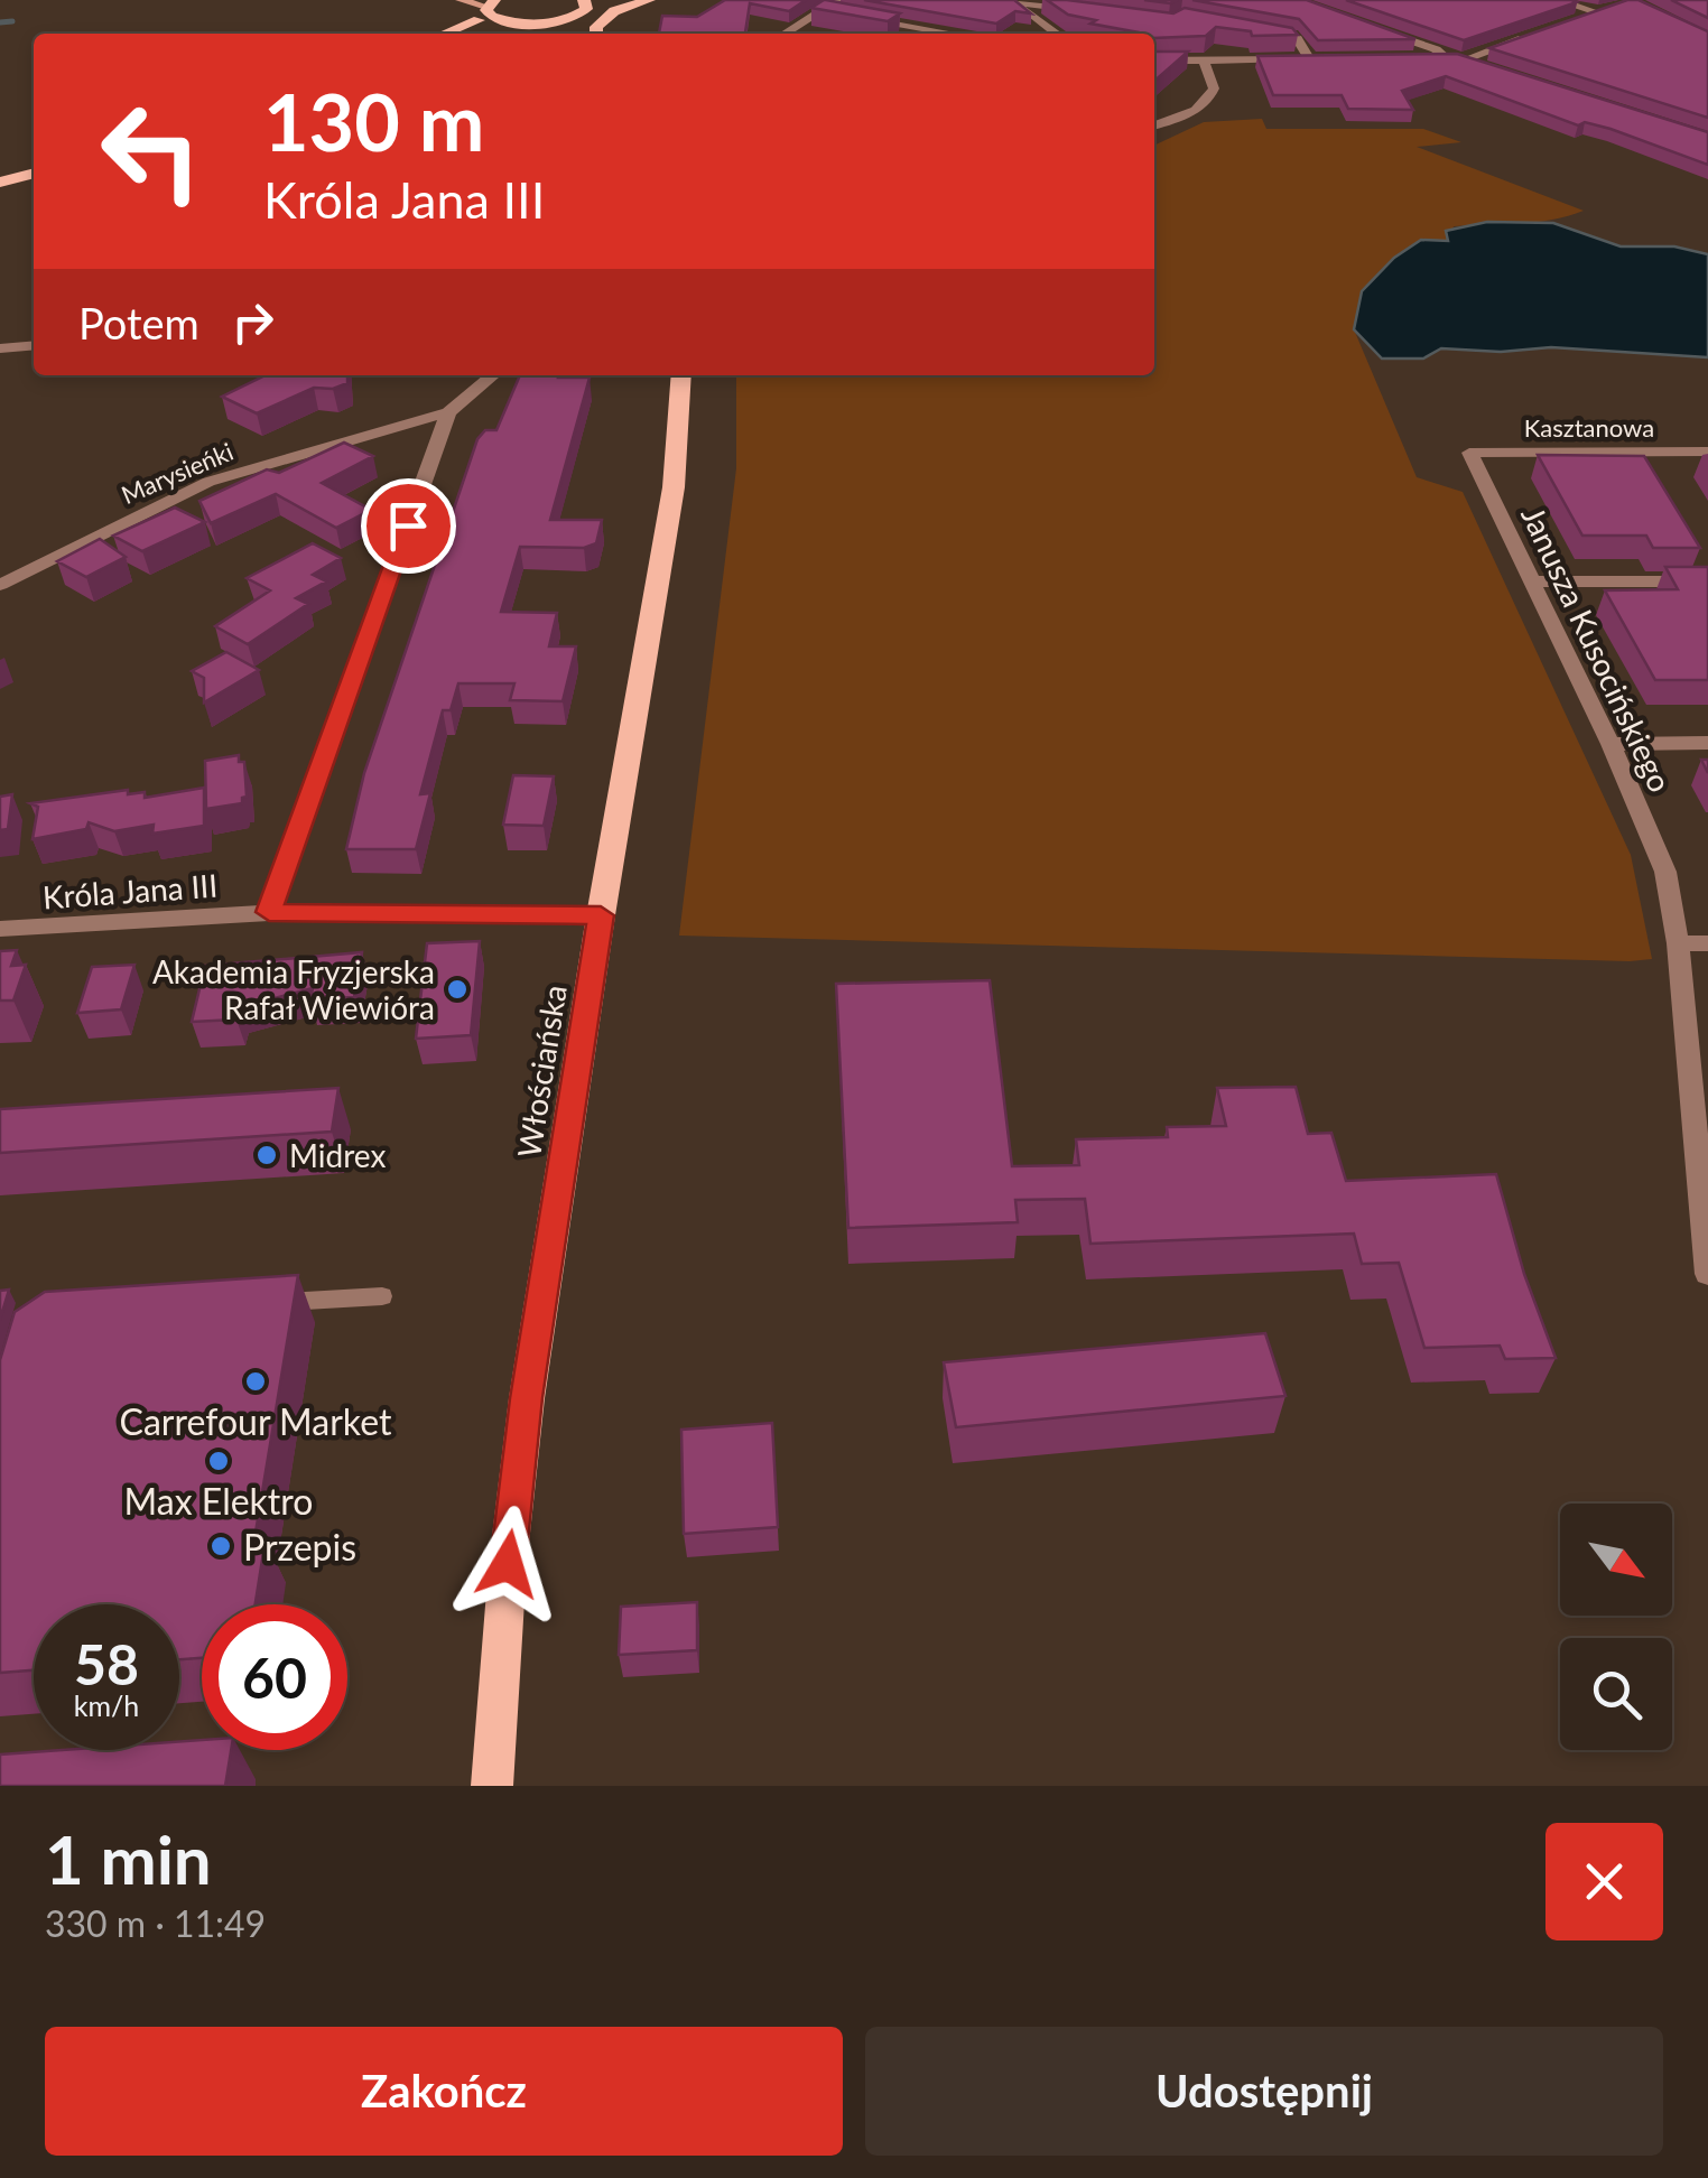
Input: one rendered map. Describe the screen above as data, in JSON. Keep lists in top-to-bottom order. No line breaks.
{"streets":{"main road":["Włościańska"],"street":["Kasztanowa","Marysieńki","Janusza Kusocińskiego","Króla Jana III"]},"crossings":[["Kasztanowa","Janusza Kusocińskiego"],["Króla Jana III","Włościańska"]],"places":["Akademia Fryzjerska Rafał Wiewióra","Midrex","Carrefour Market","Max Elektro","Przepis"],"north":"bottom right","page":{"turn":["130 m","Króla Jana III"],"then":"Potem","speed":"58 km/h","limit":"60","heading":["1 min","330 m · 11:49"],"buttons":["Zakończ","Udostępnij"]}}
